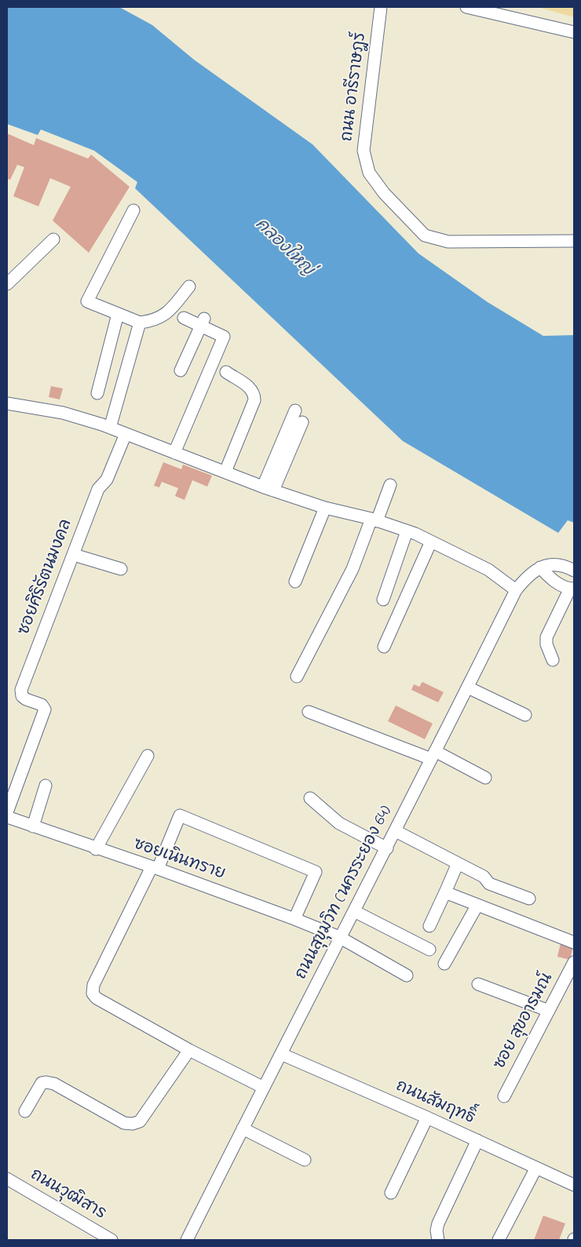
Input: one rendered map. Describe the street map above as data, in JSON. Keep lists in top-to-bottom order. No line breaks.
{"streets":{"street":["ถนน อารีราษฎร์","ซอยศิริรัตนมงคล","ซอยเนินทราย","ถนนสุขุมวิท (นครระยอง 64)","ซอย สุขอารมณ์","ถนนสัมฤทธิ์","ถนนวุฒิสาร"]},"crossings":[["ซอยเนินทราย","ถนนสุขุมวิท (นครระยอง 64)"],["ถนนสุขุมวิท (นครระยอง 64)","ถนนสัมฤทธิ์"]],"water":["คลองใหญ่"]}
